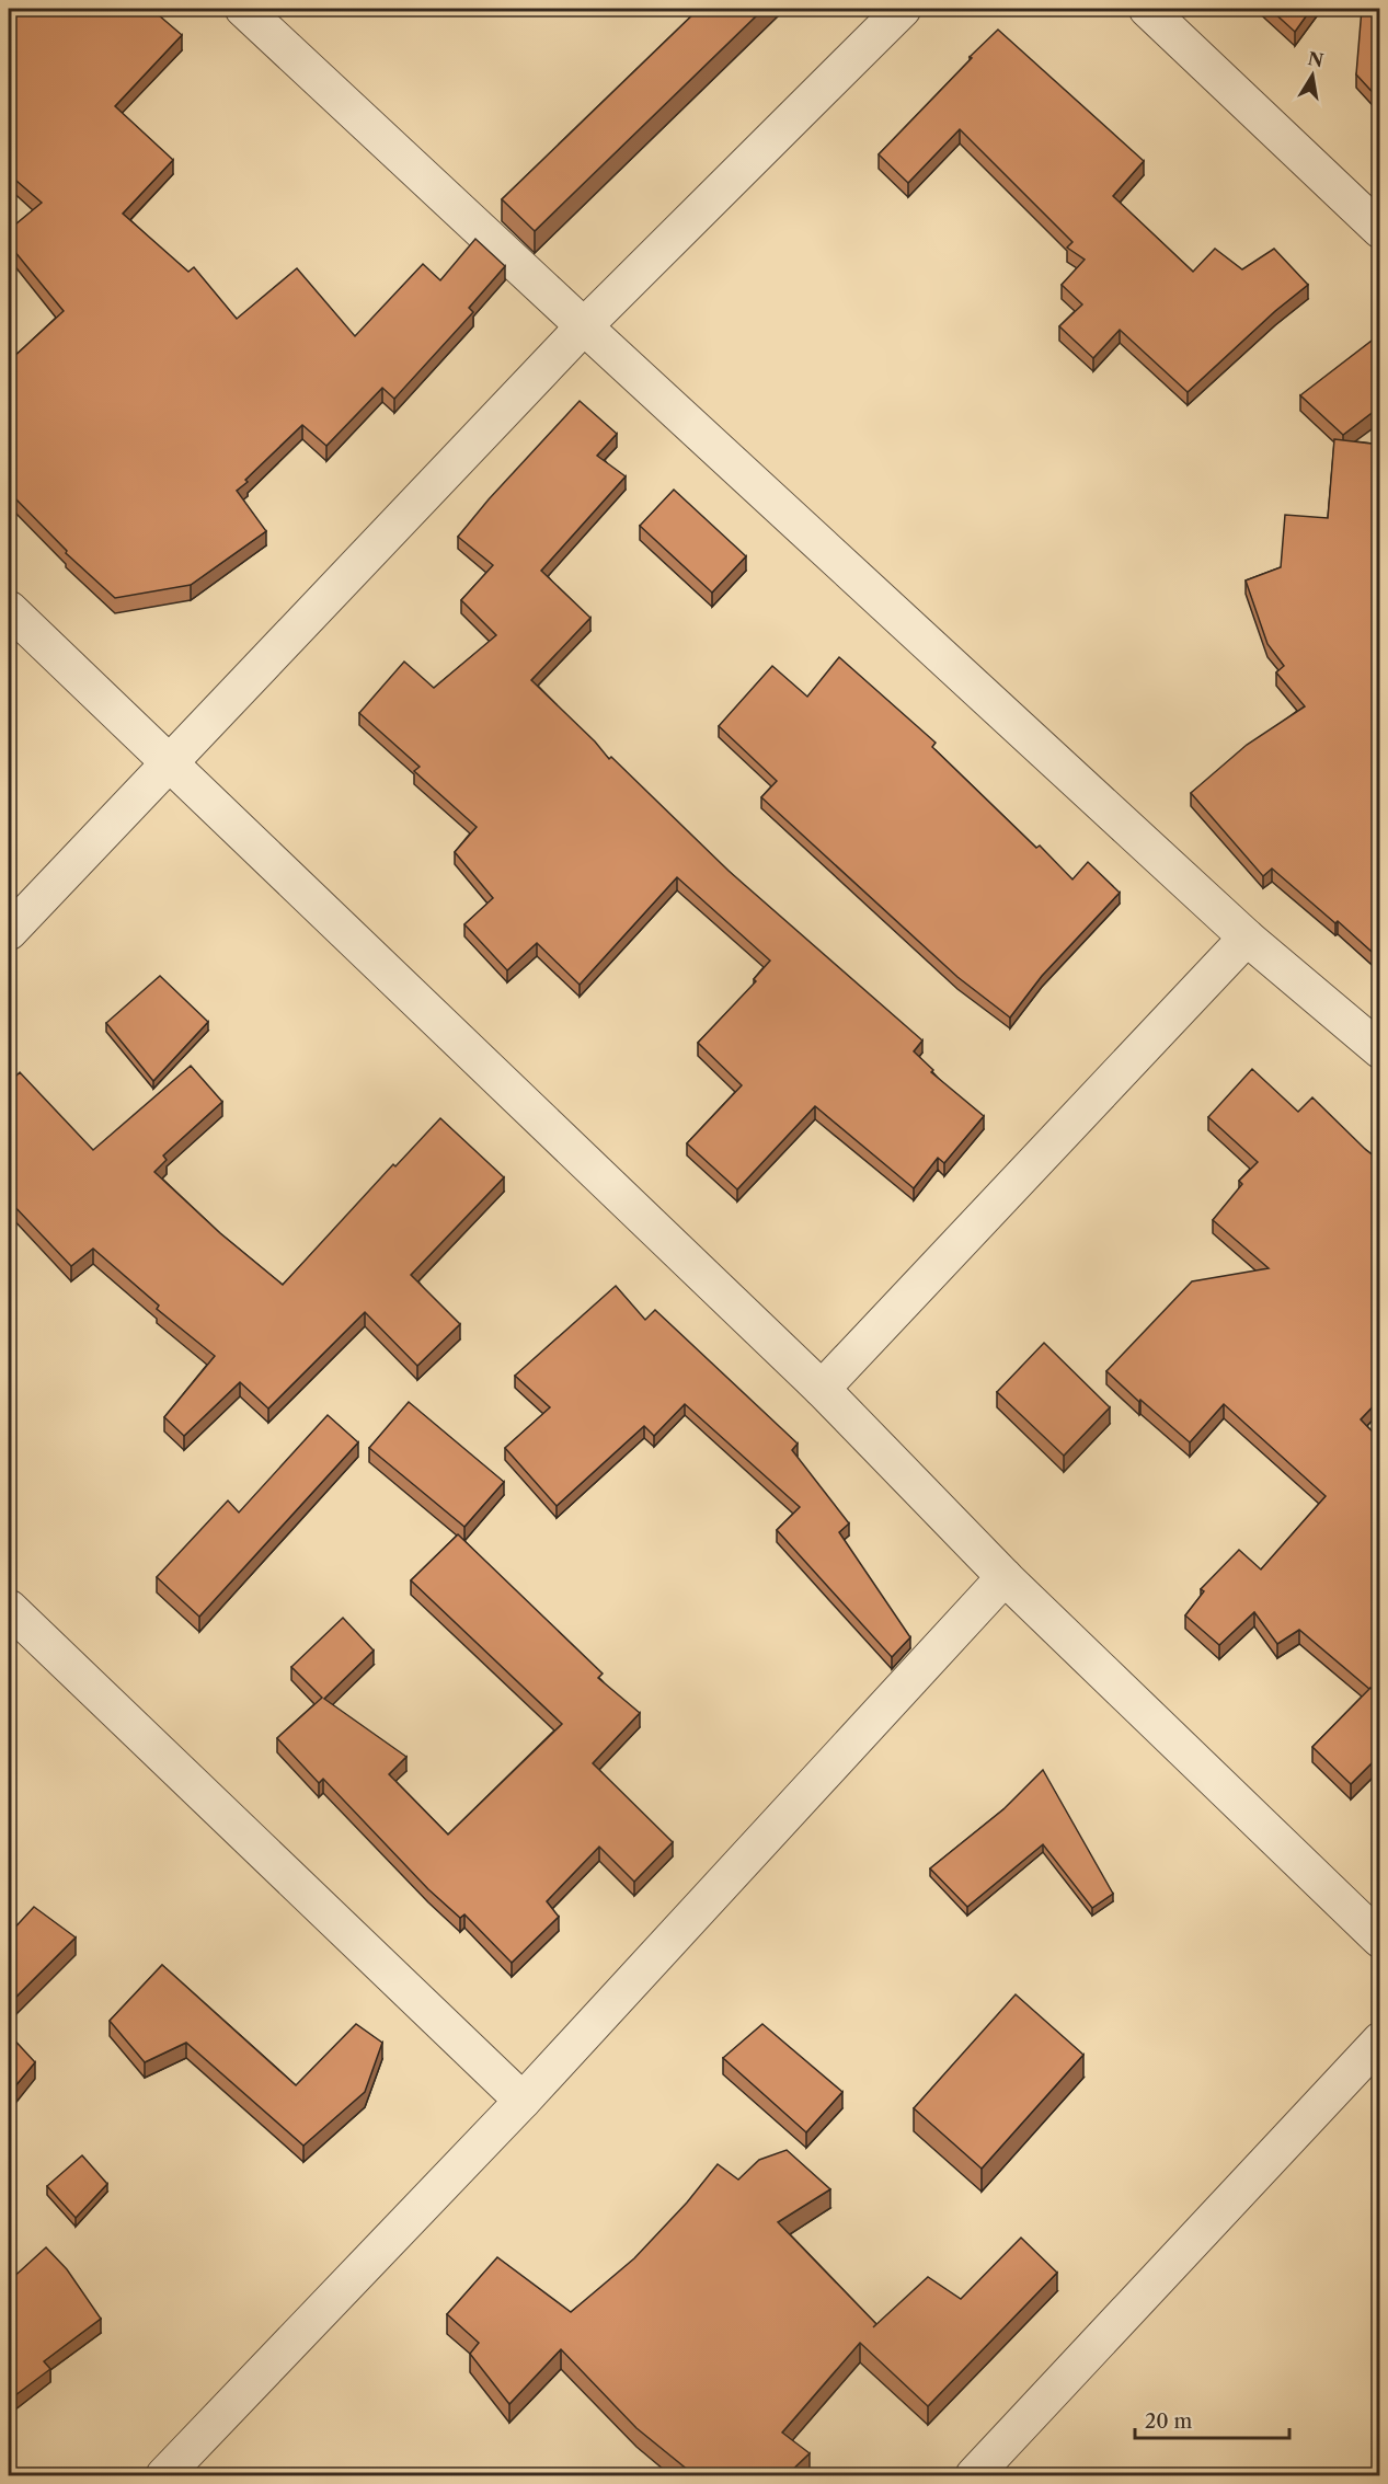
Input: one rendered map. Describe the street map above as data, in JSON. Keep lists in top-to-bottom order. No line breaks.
{"scale_bar":"20 m","north":"top"}
